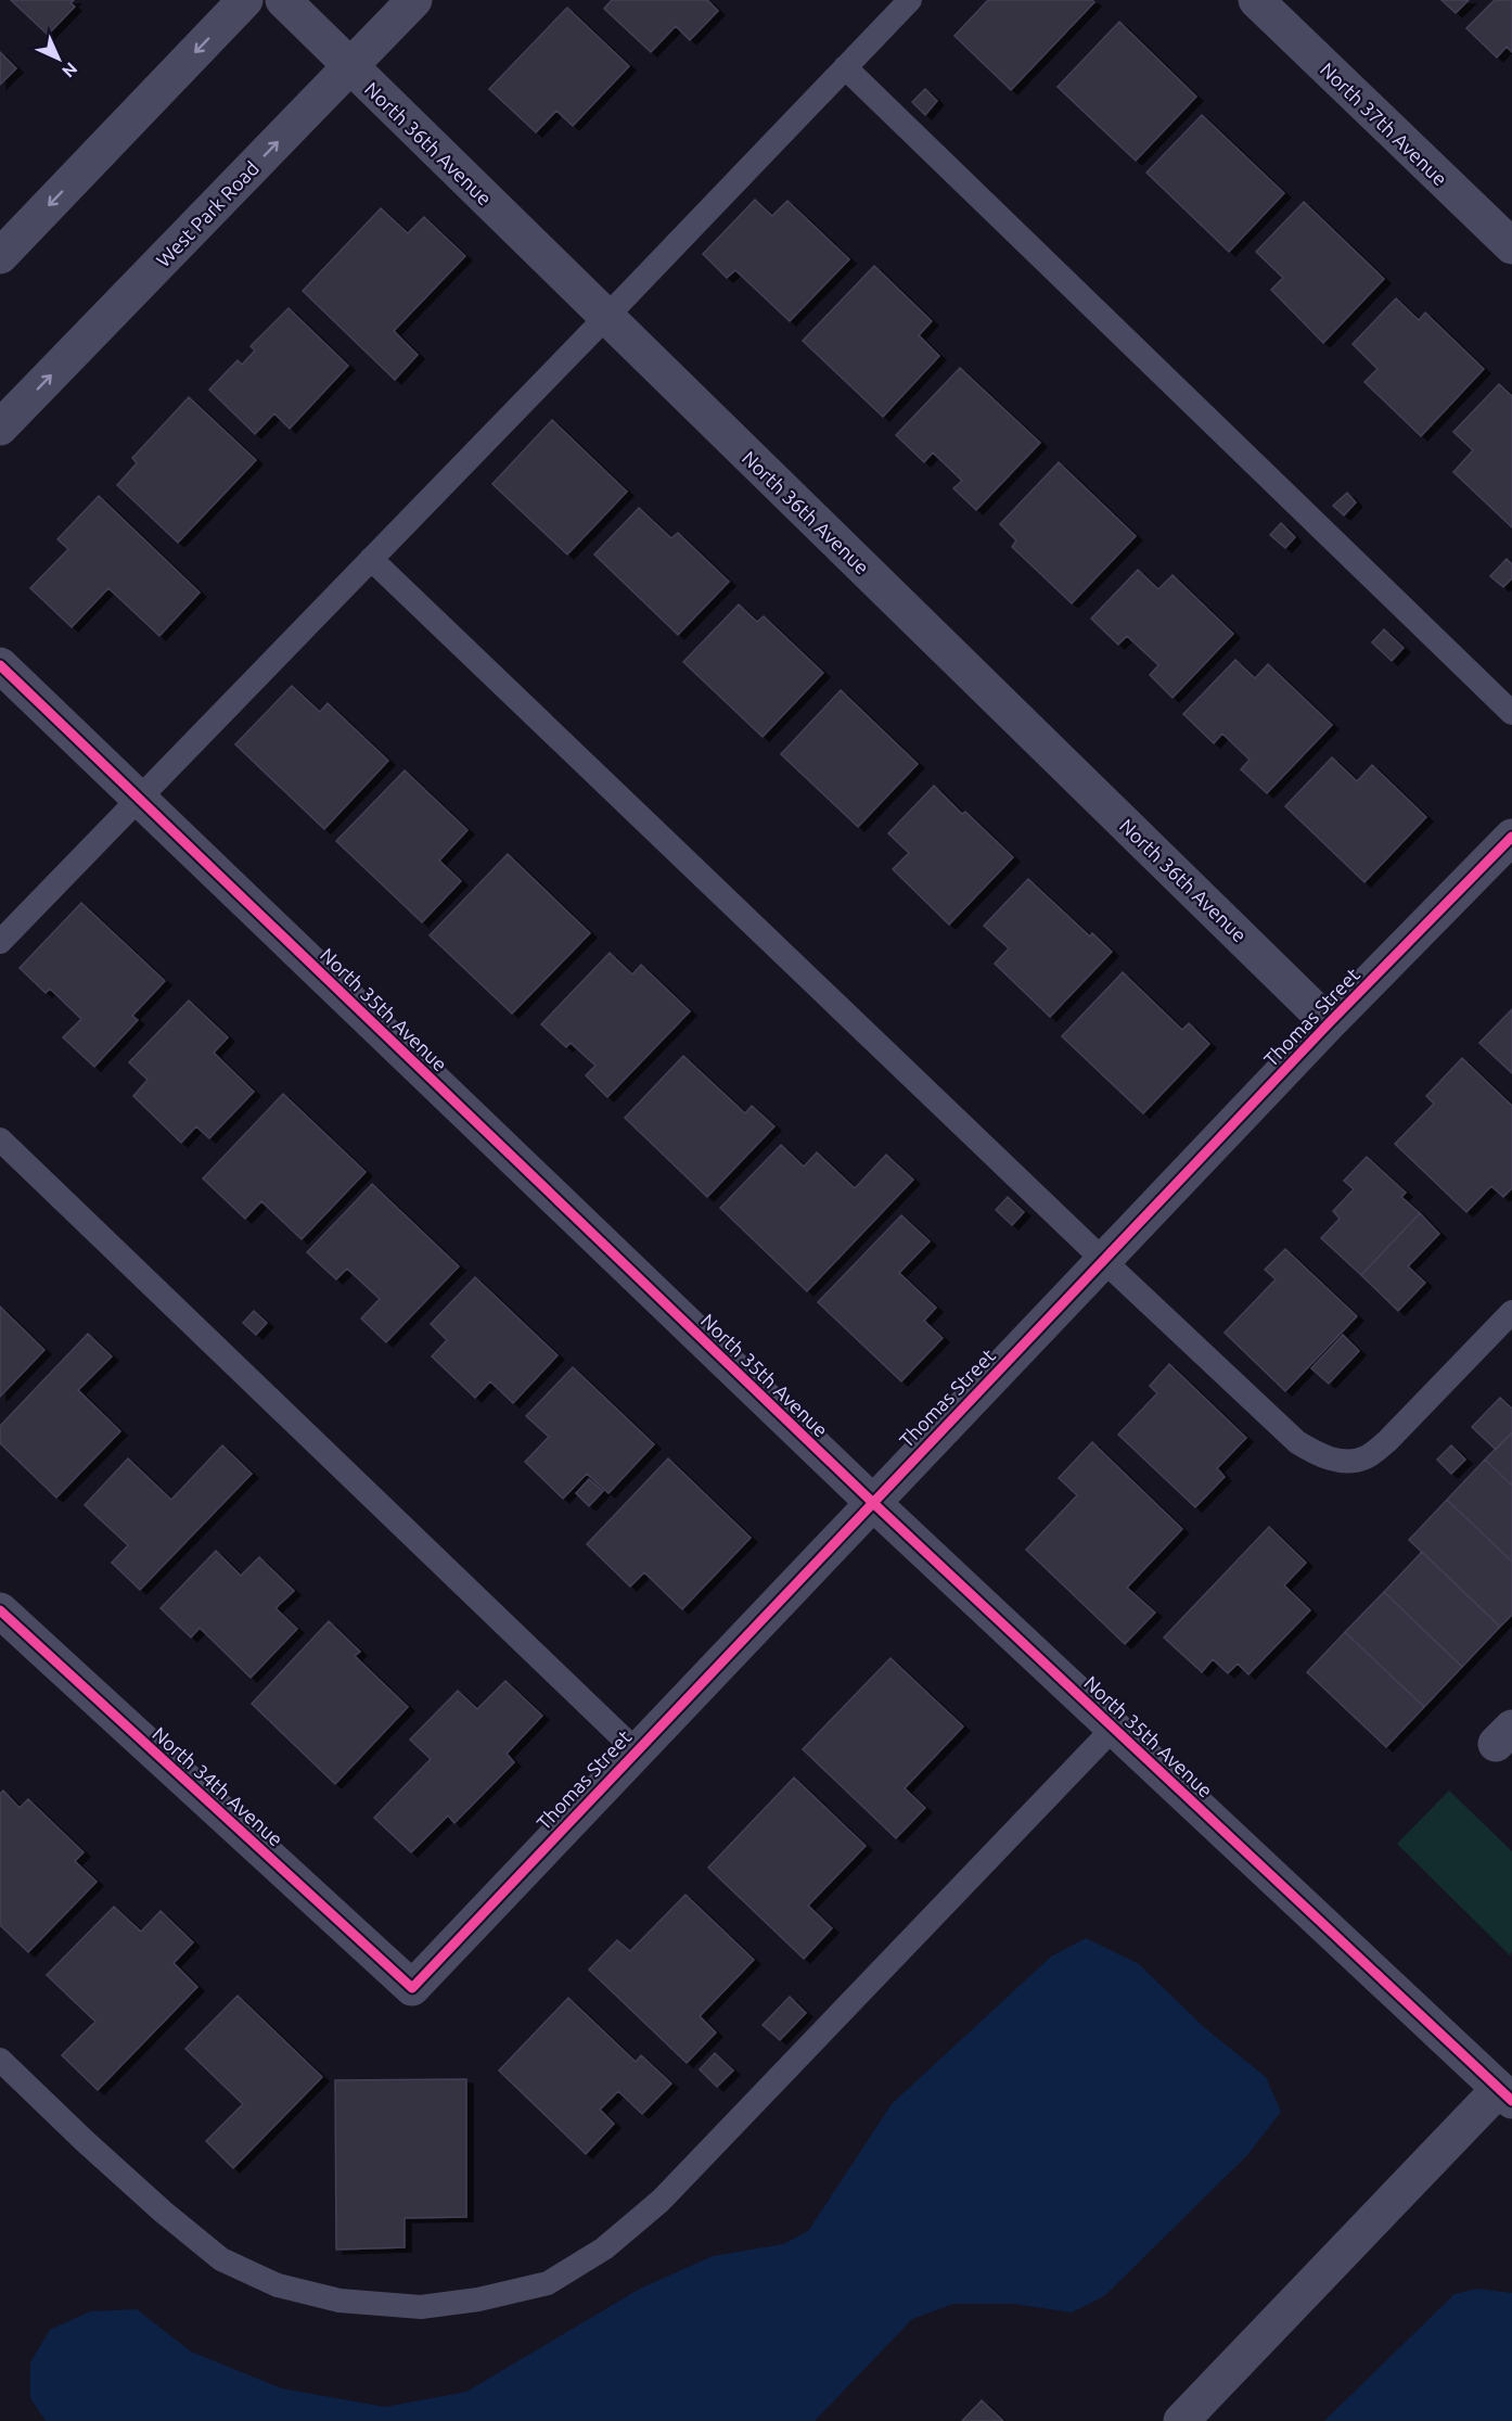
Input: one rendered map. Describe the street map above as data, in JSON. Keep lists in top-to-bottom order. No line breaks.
{"streets":{"street":["North 37th Avenue","North 36th Avenue","West Park Road","North 35th Avenue","Thomas Street","North 34th Avenue"]},"crossings":[["North 36th Avenue","West Park Road"],["North 36th Avenue","Thomas Street"],["North 35th Avenue","Thomas Street"],["Thomas Street","North 34th Avenue"]],"north":"bottom right"}
